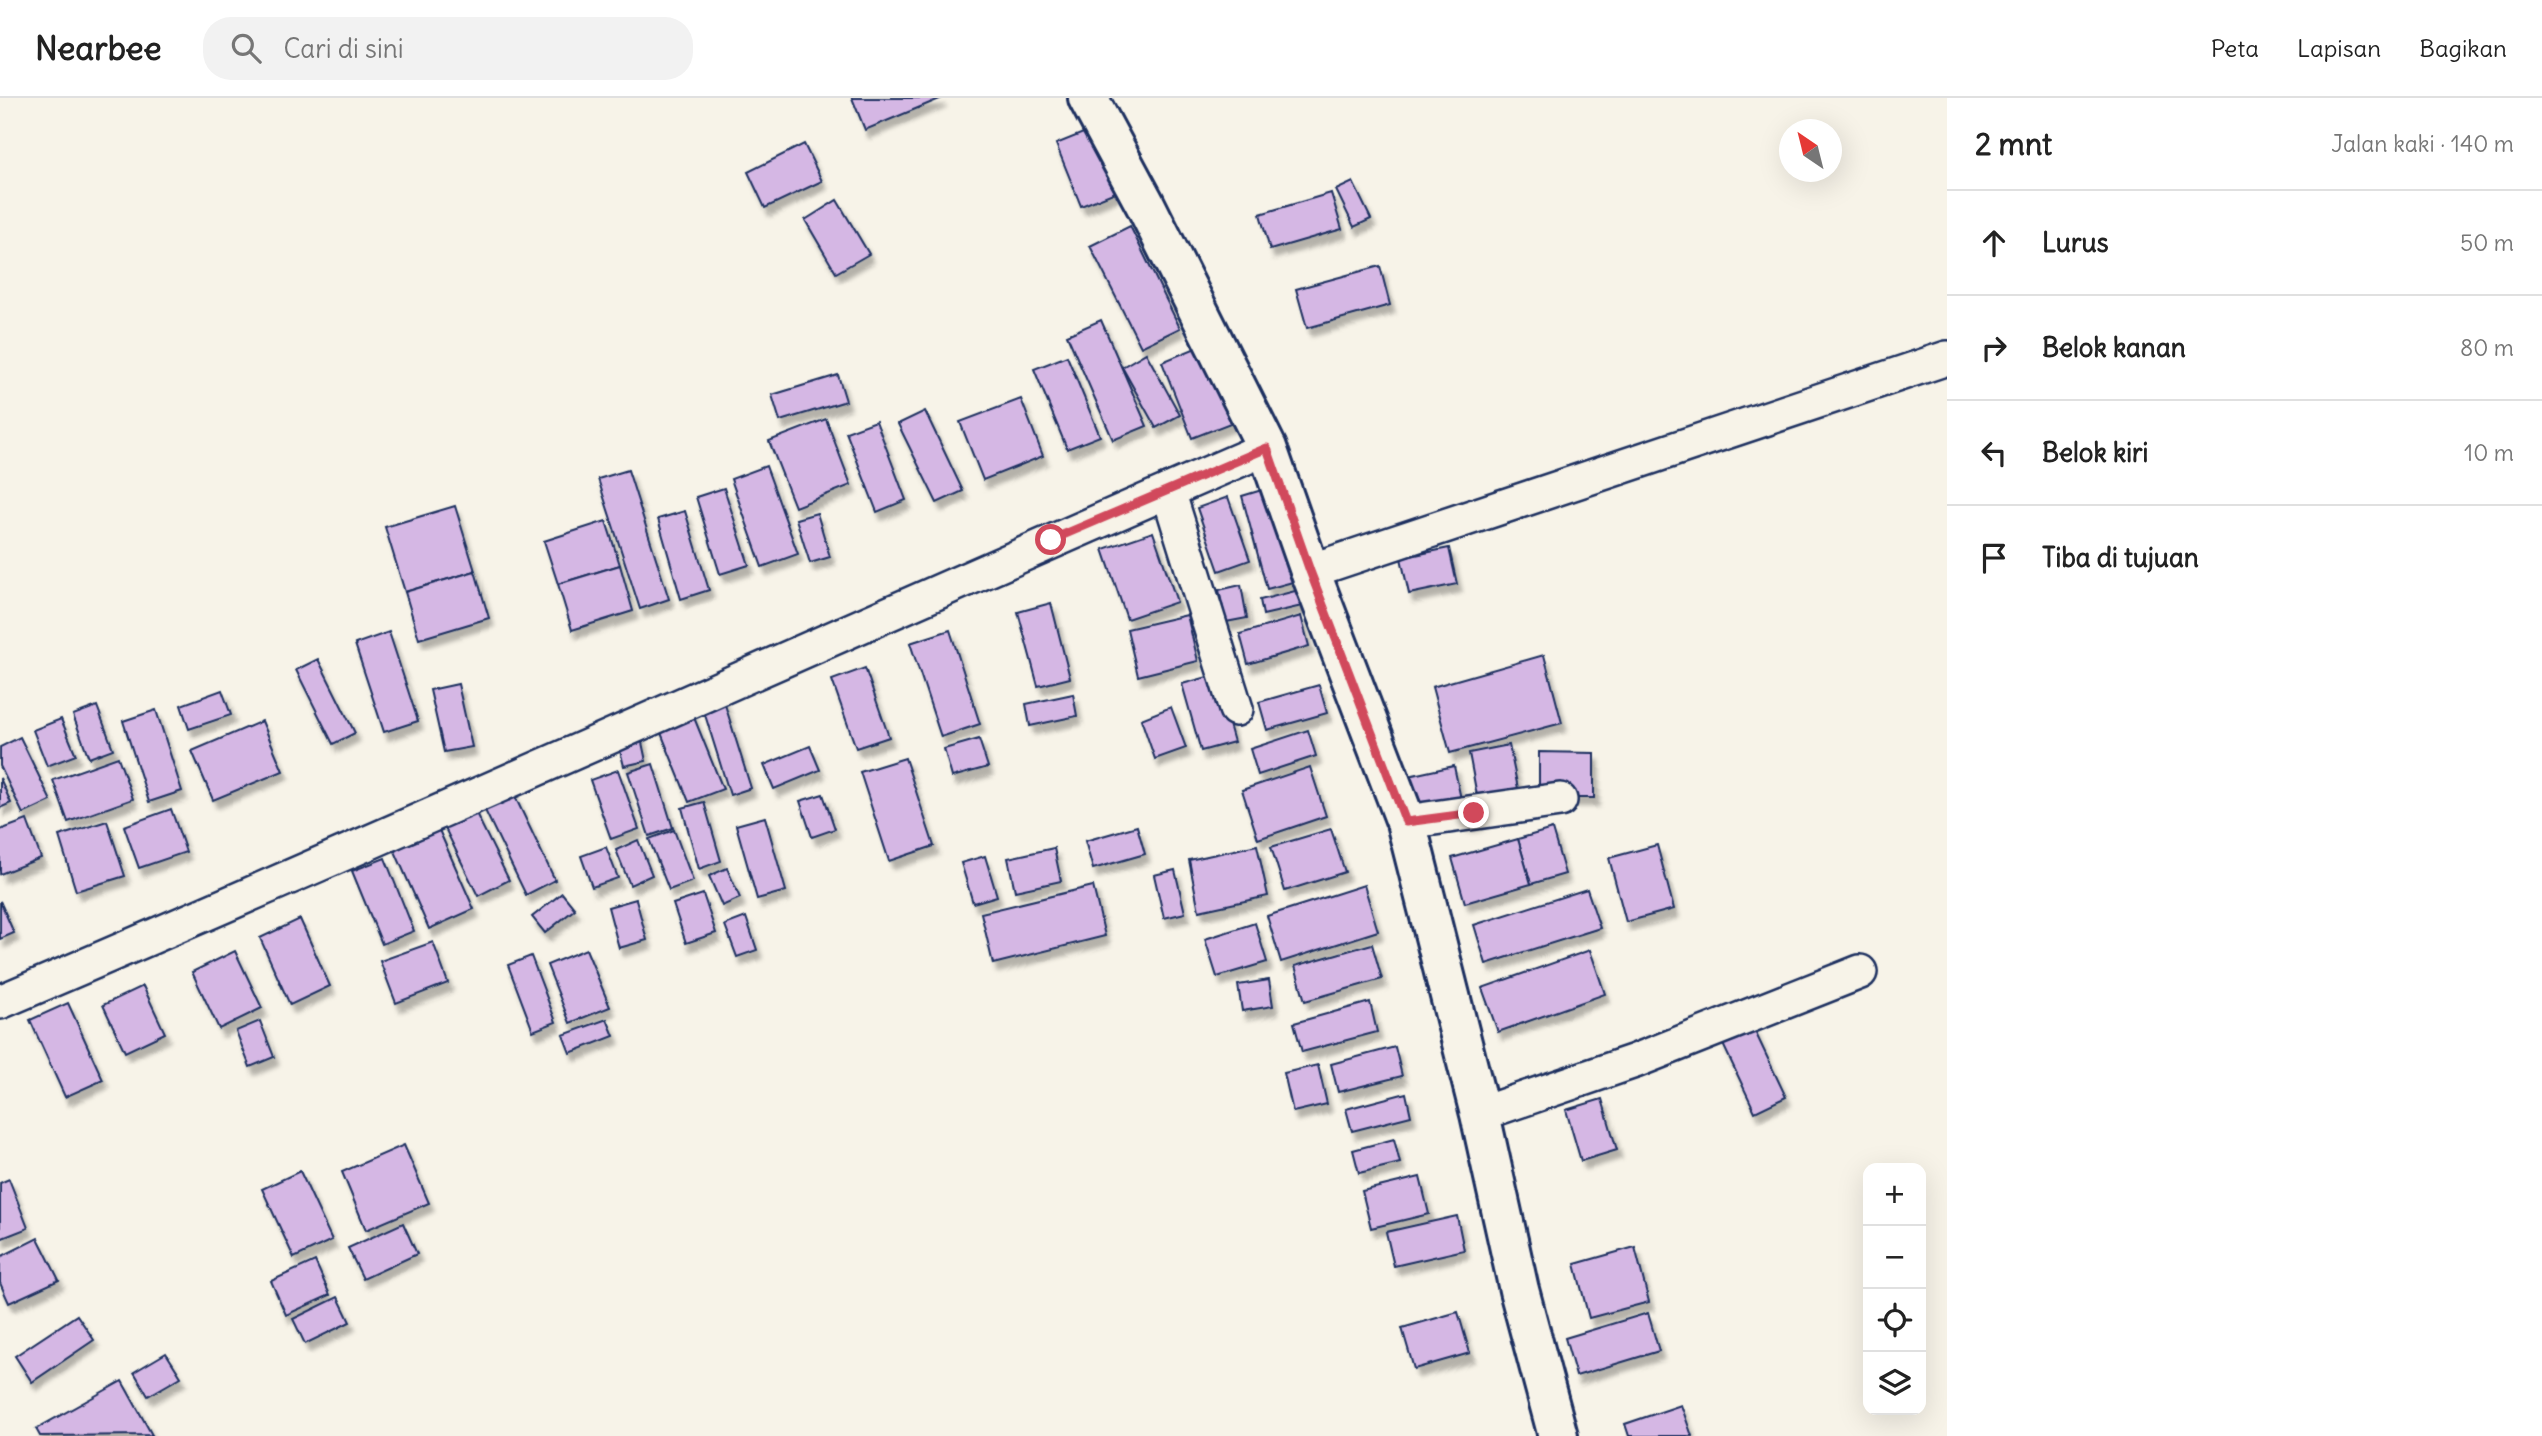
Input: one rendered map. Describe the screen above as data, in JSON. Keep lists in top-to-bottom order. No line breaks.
{"north":"top left","page":{"header":"Nearbee","search":"Cari di sini","nav":["Peta","Lapisan","Bagikan"],"heading":["2 mnt","Jalan kaki · 140 m"],"list":[["Lurus","50 m"],["Belok kanan","80 m"],["Belok kiri","10 m"],"Tiba di tujuan"],"map_buttons":["+","−"]}}
